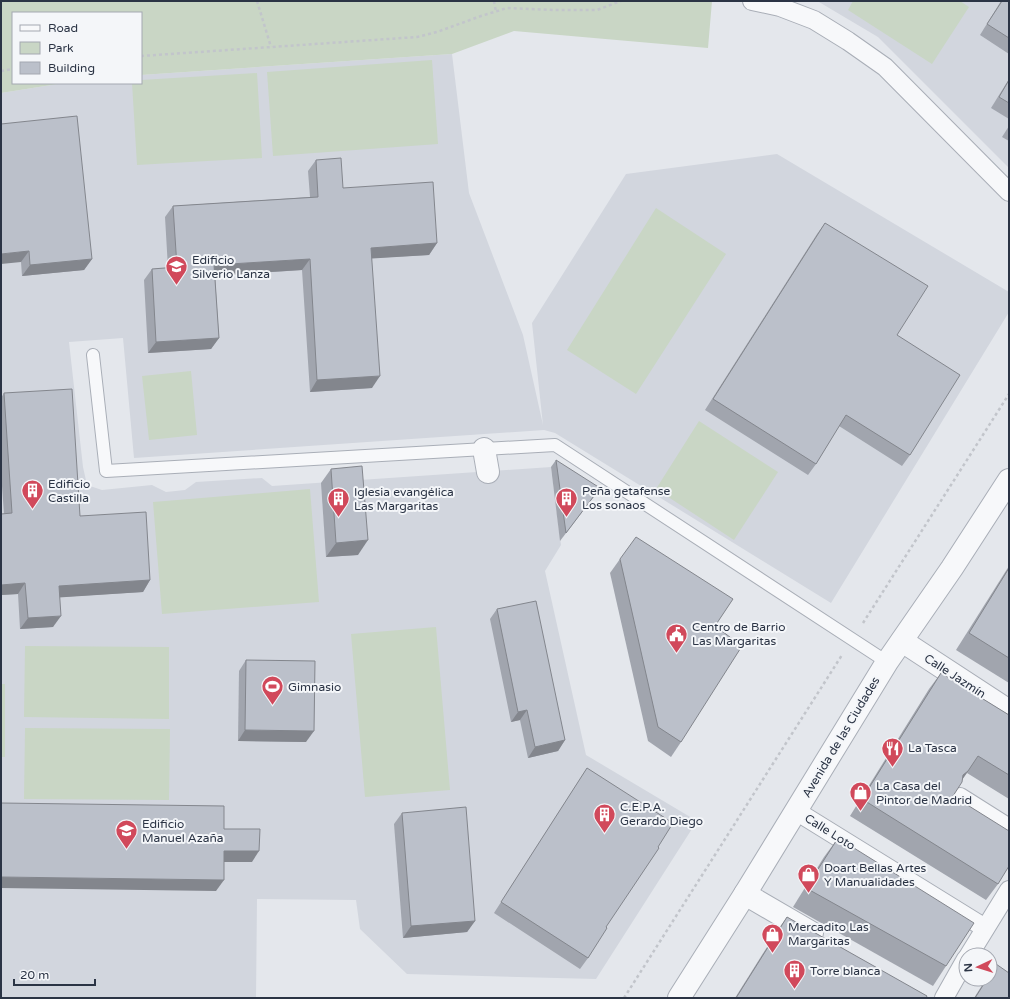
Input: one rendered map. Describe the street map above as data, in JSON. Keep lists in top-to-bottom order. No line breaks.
{"streets":{"street":["Calle Jazmín","Avenida de las Ciudades","Calle Loto"]},"crossings":[["Calle Jazmín","Avenida de las Ciudades"],["Avenida de las Ciudades","Calle Loto"]],"places":{"school or university":["Edificio Silverio Lanza","Edificio Manuel Azaña"],"building":["Edificio Castilla","Peña getafense Los sonaos","Iglesia evangélica Las Margaritas","C.E.P.A. Gerardo Diego","Torre blanca"],"public building":["Centro de Barrio Las Margaritas"],"sports":["Gimnasio"],"restaurant":["La Tasca"],"shop":["La Casa del Pintor de Madrid","Doart Bellas Artes Y Manualidades","Mercadito Las Margaritas"]},"legend":["Road","Park","Building"],"scale_bar":"20 m","north":"left"}
